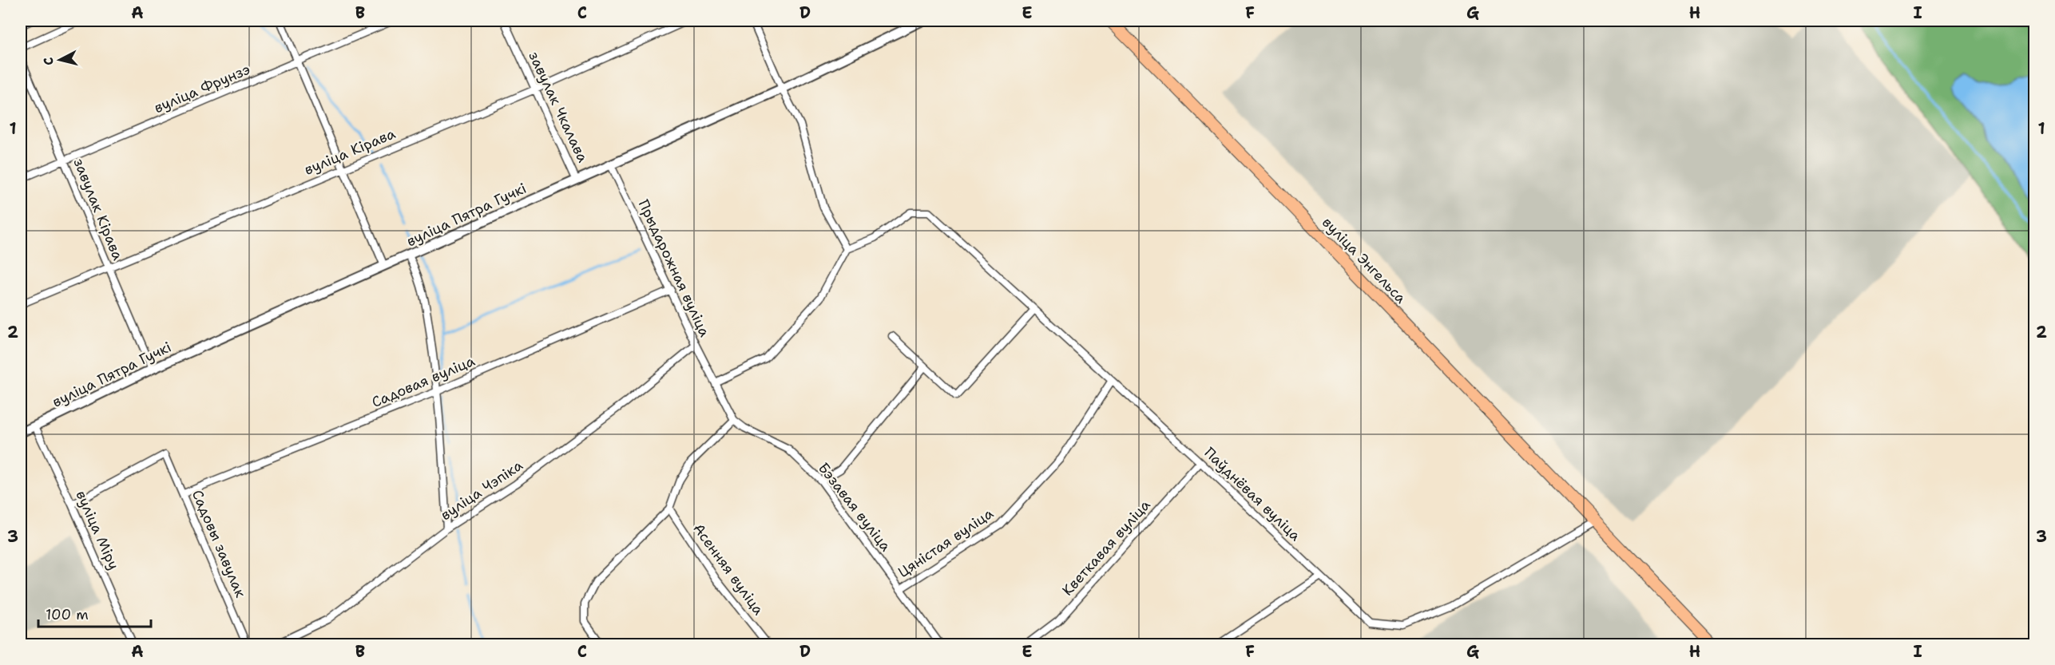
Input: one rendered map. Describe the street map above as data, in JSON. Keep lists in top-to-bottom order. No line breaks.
{"streets":{"main road":["вуліца Энгельса"],"street":["вуліца Фрунзэ","завулак Чкалава","вуліца Кірава","завулак Кірава","вуліца Пятра Гучкі","Прыдарожная вуліца","Садовая вуліца","вуліца Чэпіка","Паўднёвая вуліца","Бэзавая вуліца","вуліца Міру","Цяністая вуліца","Садовы завулак","Кветкавая вуліца","Асенняя вуліца"]},"crossings":[["вуліца Фрунзэ","завулак Кірава"],["завулак Чкалава","вуліца Кірава"],["завулак Чкалава","вуліца Пятра Гучкі"],["вуліца Кірава","завулак Кірава"],["завулак Кірава","вуліца Пятра Гучкі"],["вуліца Пятра Гучкі","Прыдарожная вуліца"],["вуліца Пятра Гучкі","вуліца Міру"],["вуліца Энгельса","Паўднёвая вуліца"],["Прыдарожная вуліца","Садовая вуліца"],["Прыдарожная вуліца","вуліца Чэпіка"],["Садовая вуліца","Садовы завулак"],["Паўднёвая вуліца","Цяністая вуліца"],["Паўднёвая вуліца","Кветкавая вуліца"],["Бэзавая вуліца","Цяністая вуліца"],["вуліца Міру","Садовы завулак"]],"scale_bar":"100 m","north":"left","grid":{"columns":["A","B","C","D","E","F","G","H","I"],"rows":["1","2","3"]}}
